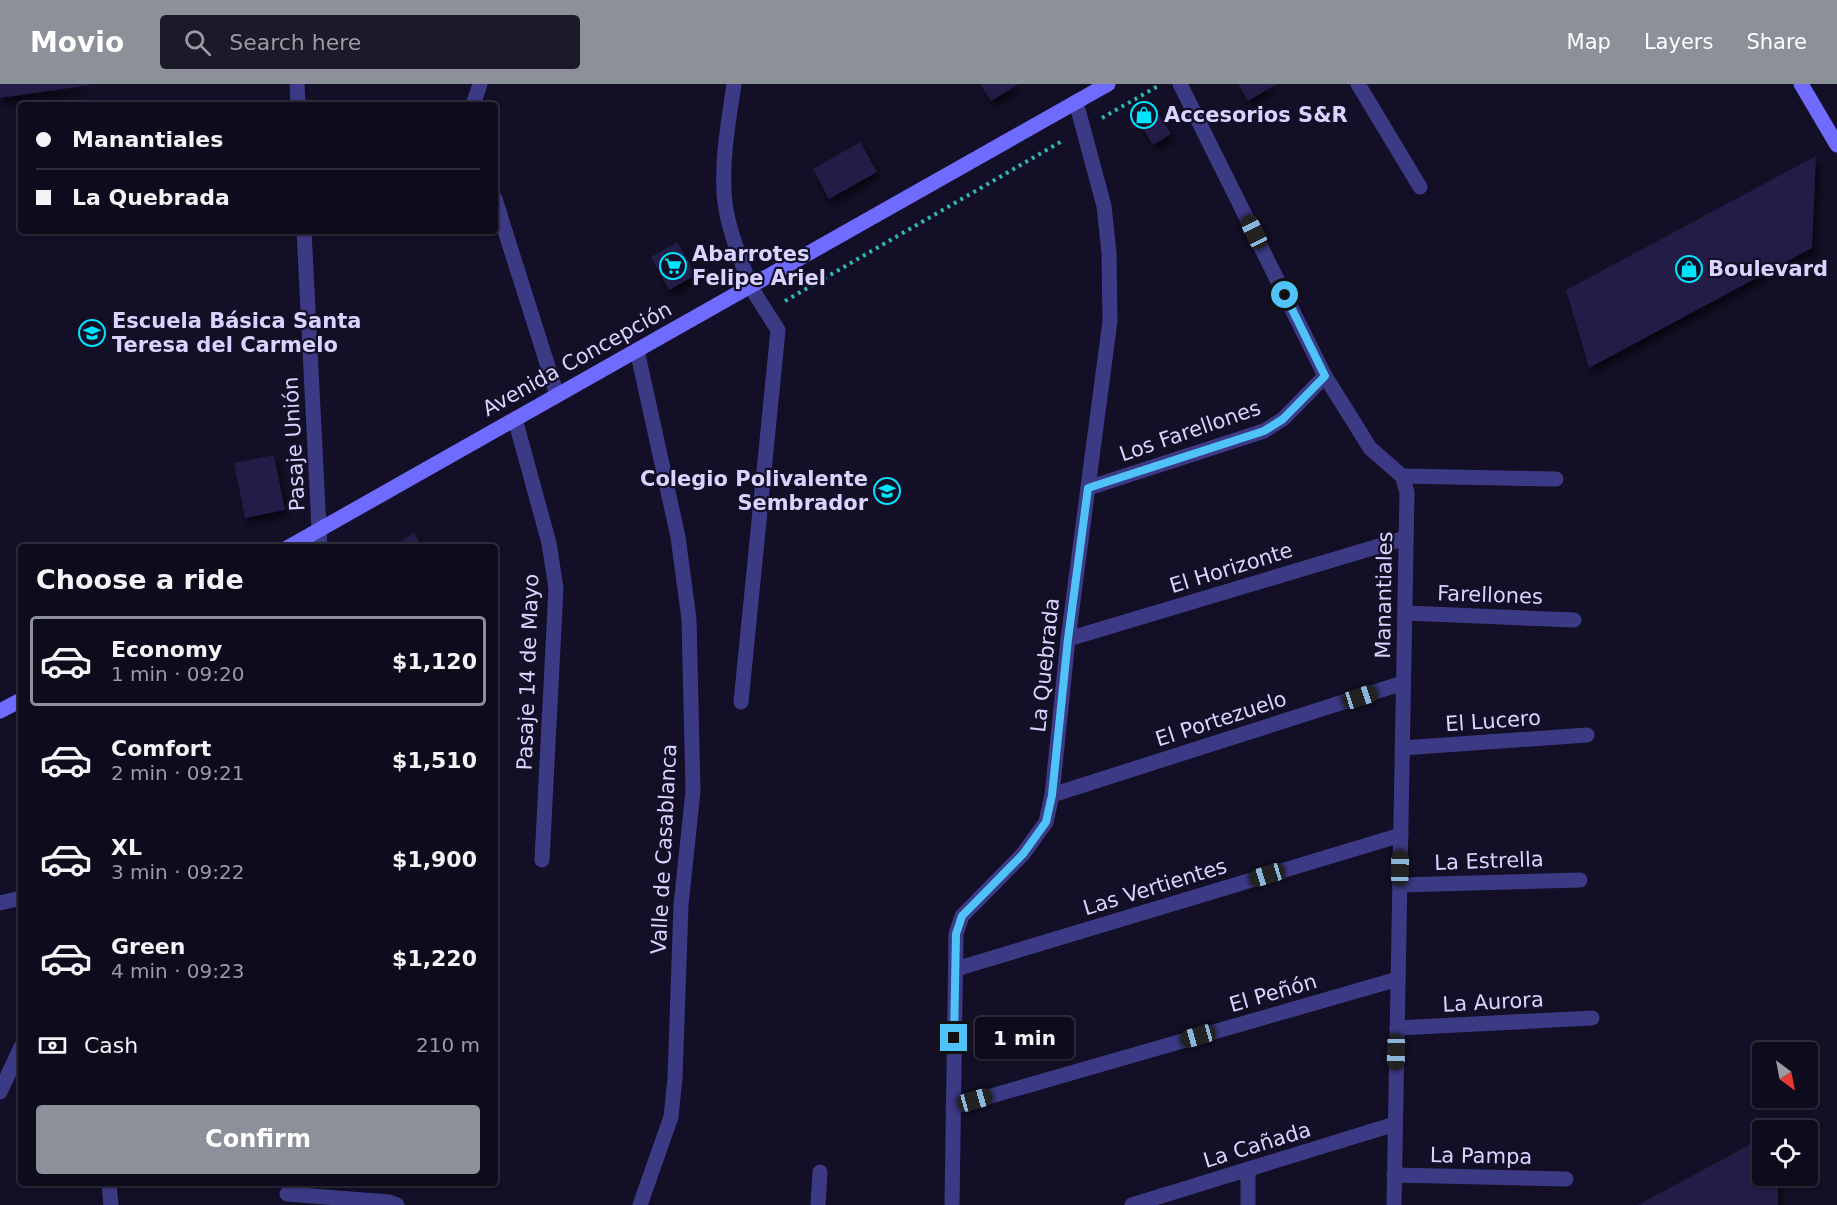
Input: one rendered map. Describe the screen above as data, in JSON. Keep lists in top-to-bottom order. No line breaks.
{"streets":{"main road":["Avenida Concepción"],"street":["Los Farellones","Pasaje Unión","El Horizonte","Manantiales","Farellones","La Quebrada","Pasaje 14 de Mayo","El Portezuelo","El Lucero","Valle de Casablanca","La Estrella","Las Vertientes","El Peñón","La Aurora","La Cañada","La Pampa"]},"crossings":[["Avenida Concepción","Pasaje Unión"],["Avenida Concepción","La Quebrada"],["Avenida Concepción","Pasaje 14 de Mayo"],["Avenida Concepción","Valle de Casablanca"],["Los Farellones","La Quebrada"],["El Horizonte","Manantiales"],["El Horizonte","La Quebrada"],["Manantiales","Farellones"],["Manantiales","El Portezuelo"],["Manantiales","El Lucero"],["Manantiales","La Estrella"],["Manantiales","Las Vertientes"],["Manantiales","El Peñón"],["Manantiales","La Aurora"],["Manantiales","La Cañada"],["Manantiales","La Pampa"],["La Quebrada","El Portezuelo"],["La Quebrada","Las Vertientes"],["La Quebrada","El Peñón"]],"places":{"shop":["Accesorios S&R","Boulevard"],"supermarket":["Abarrotes Felipe Ariel"],"school or university":["Escuela Básica Santa Teresa del Carmelo","Colegio Polivalente Sembrador"]},"north":"bottom right","page":{"header":"Movio","search":"Search here","nav":["Map","Layers","Share"],"banner":["Manantiales","La Quebrada"],"heading":"Choose a ride","list":[{"name":"Economy","note":"1 min · 09:20","value":"$1,120"},{"name":"Comfort","note":"2 min · 09:21","value":"$1,510"},{"name":"XL","note":"3 min · 09:22","value":"$1,900"},{"name":"Green","note":"4 min · 09:23","value":"$1,220"}],"pay":["Cash","210 m"],"bubble":"1 min","buttons":"Confirm"}}
